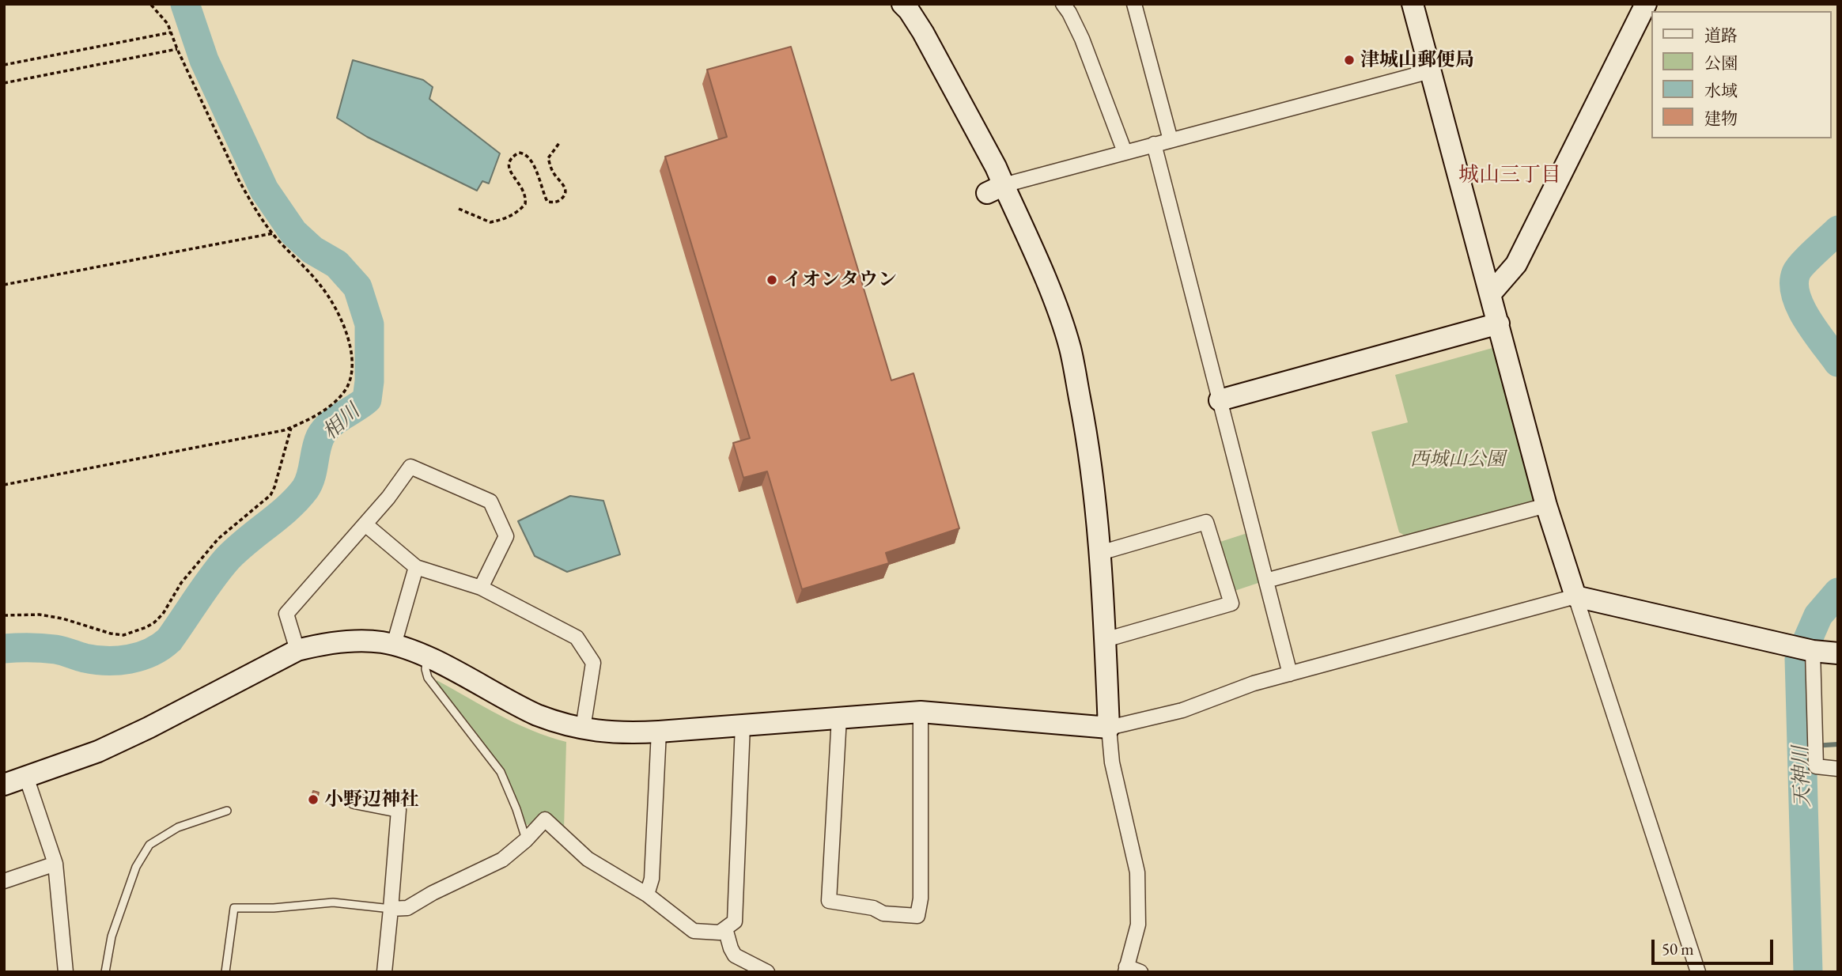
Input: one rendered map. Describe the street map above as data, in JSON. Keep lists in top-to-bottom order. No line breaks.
{"districts":["城山三丁目"],"water":["相川","天神川"],"parks":["西城山公園"],"places":["津城山郵便局","イオンタウン","小野辺神社"],"legend":["道路","公園","水域","建物"],"scale_bar":"50 m"}
